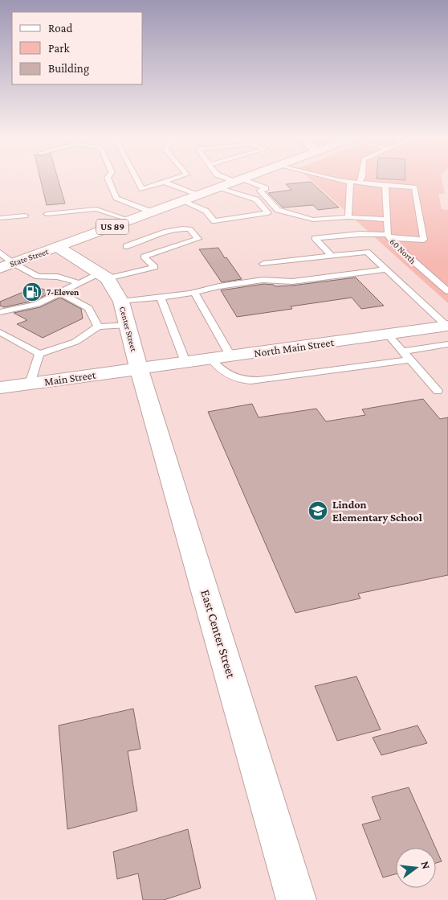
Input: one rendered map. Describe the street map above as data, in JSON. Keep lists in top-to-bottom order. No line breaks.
{"streets":{"street":["US 89","State Street","Center Street","North Main Street","Main Street","East Center Street"],"lane":["60 North"]},"crossings":[["US 89","State Street"],["US 89","Center Street"],["State Street","Center Street"],["Center Street","North Main Street"],["Center Street","Main Street"],["Center Street","East Center Street"],["North Main Street","Main Street"],["North Main Street","East Center Street"],["Main Street","East Center Street"]],"places":{"fuel station":["7-Eleven"],"school or university":["Lindon Elementary School"]},"legend":["Road","Park","Building"],"north":"right"}
